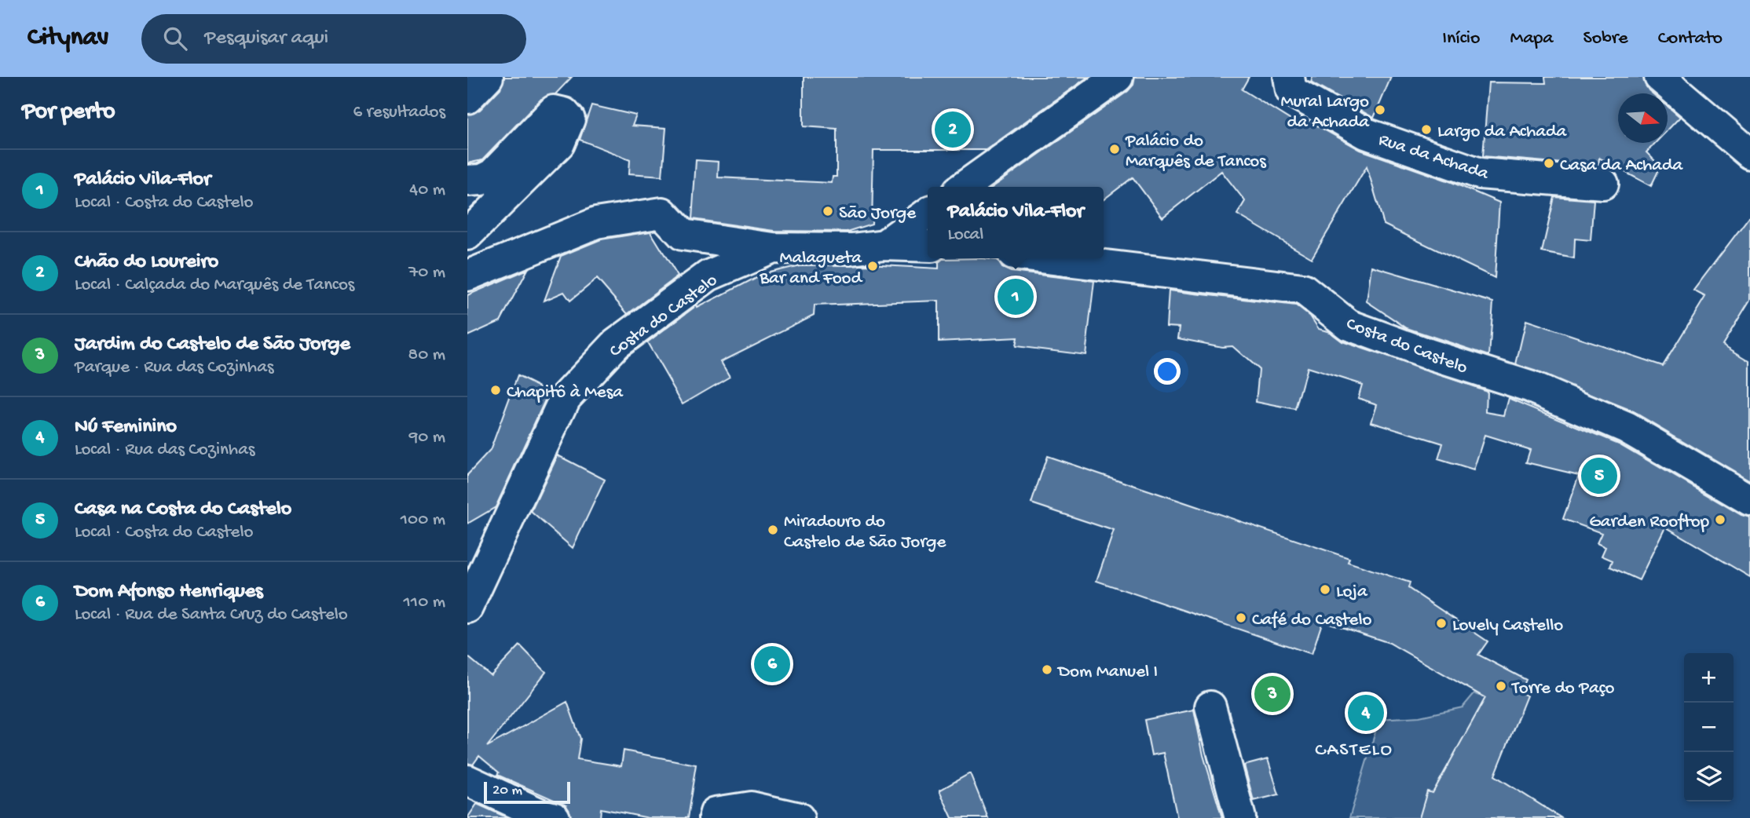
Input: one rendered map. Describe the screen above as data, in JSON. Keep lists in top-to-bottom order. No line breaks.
{"streets":{"street":["Rua da Achada","Costa do Castelo"]},"districts":["CASTELO"],"places":["Mural Largo da Achada","Largo da Achada","Palácio do Marquês de Tancos","Casa da Achada","São Jorge","Malagueta Bar and Food","Chapitô à Mesa","Garden Rooftop","Miradouro do Castelo de São Jorge","Loja","Café do Castelo","Lovely Castello","Dom Manuel I","Torre do Paço"],"scale_bar":"20 m","north":"right","page":{"header":"Citynav","search":"Pesquisar aqui","nav":["Início","Mapa","Sobre","Contato"],"heading":["Por perto","6 resultados"],"pins":["2","1","5","6","3","4"],"list":[{"mark":"1","name":"Palácio Vila-Flor","note":"Local · Costa do Castelo","value":"40 m"},{"mark":"2","name":"Chão do Loureiro","note":"Local · Calçada do Marquês de Tancos","value":"70 m"},{"mark":"3","name":"Jardim do Castelo de São Jorge","note":"Parque · Rua das Cozinhas","value":"80 m"},{"mark":"4","name":"Nú Feminino","note":"Local · Rua das Cozinhas","value":"90 m"},{"mark":"5","name":"Casa na Costa do Castelo","note":"Local · Costa do Castelo","value":"100 m"},{"mark":"6","name":"Dom Afonso Henriques","note":"Local · Rua de Santa Cruz do Castelo","value":"110 m"}],"popup":["Palácio Vila-Flor","Local"],"map_buttons":["+","−"],"scale":"20 m"}}
